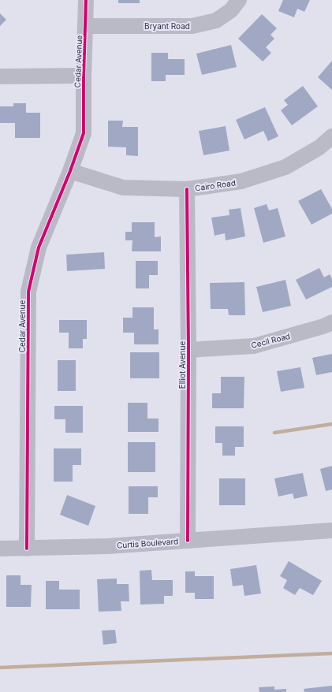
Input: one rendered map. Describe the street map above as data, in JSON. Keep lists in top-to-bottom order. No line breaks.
{"streets":{"street":["Bryant Road","Cedar Avenue","Cairo Road","Cecil Road","Elliot Avenue","Curtis Boulevard"]},"crossings":[["Bryant Road","Cedar Avenue"],["Cedar Avenue","Cairo Road"],["Cedar Avenue","Curtis Boulevard"],["Cairo Road","Elliot Avenue"],["Cecil Road","Elliot Avenue"],["Elliot Avenue","Curtis Boulevard"]]}
